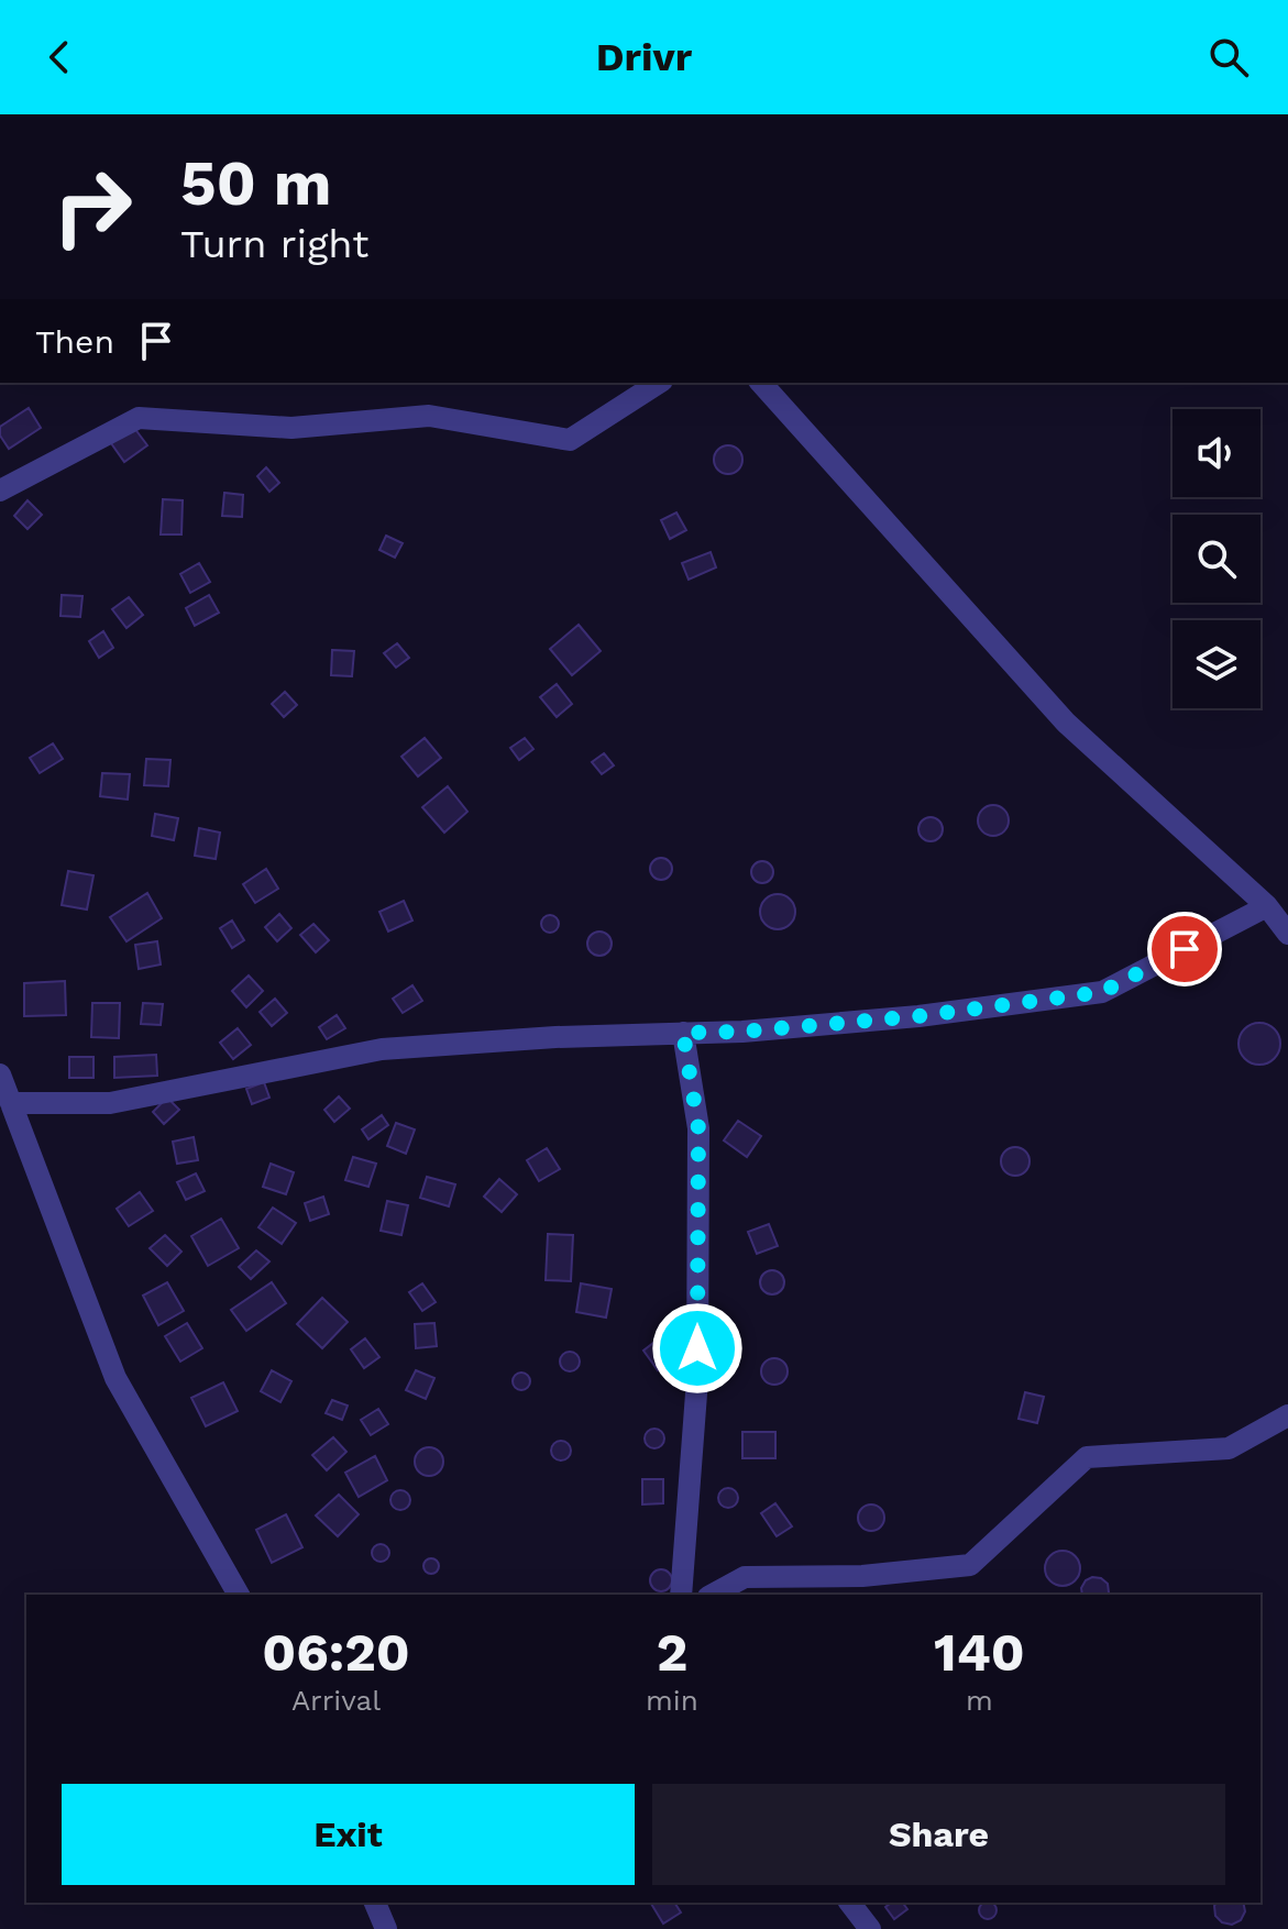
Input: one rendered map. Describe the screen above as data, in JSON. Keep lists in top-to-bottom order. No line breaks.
{"page":{"header":"Drivr","turn":["50 m","Turn right"],"then":"Then","eta":["06:20","Arrival","2","min","140","m"],"buttons":["Exit","Share"]}}
